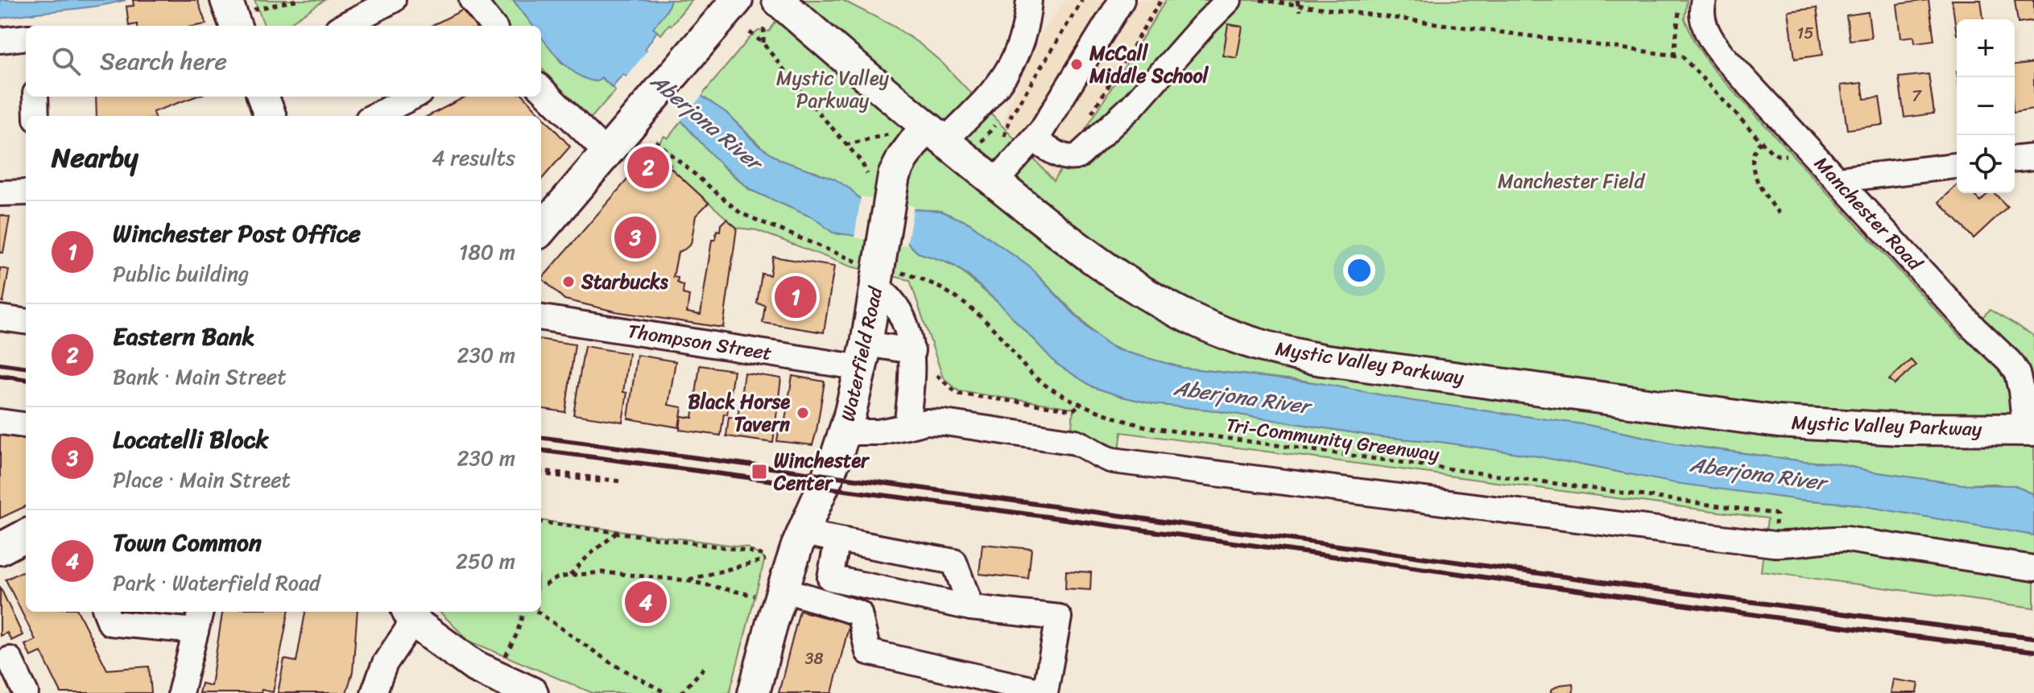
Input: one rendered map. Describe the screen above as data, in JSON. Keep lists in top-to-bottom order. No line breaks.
{"streets":{"main road":["Waterfield Road","Mystic Valley Parkway"],"street":["Manchester Road","Thompson Street"],"path":["Tri-Community Greenway"]},"crossings":[["Manchester Road","Mystic Valley Parkway"],["Thompson Street","Waterfield Road"],["Waterfield Road","Mystic Valley Parkway"]],"water":["Aberjona River"],"parks":["Mystic Valley Parkway","Manchester Field"],"places":{"other":["McCall Middle School","Starbucks","Black Horse Tavern"],"transit":["Winchester Center"]},"house_numbers":["15","7","38"],"page":{"map_buttons":["+","−"],"search":"Search here","heading":["Nearby","4 results"],"pins":["2","3","1","4"],"list":[{"mark":"1","name":"Winchester Post Office","note":"Public building","value":"180 m"},{"mark":"2","name":"Eastern Bank","note":"Bank · Main Street","value":"230 m"},{"mark":"3","name":"Locatelli Block","note":"Place · Main Street","value":"230 m"},{"mark":"4","name":"Town Common","note":"Park · Waterfield Road","value":"250 m"}]}}
